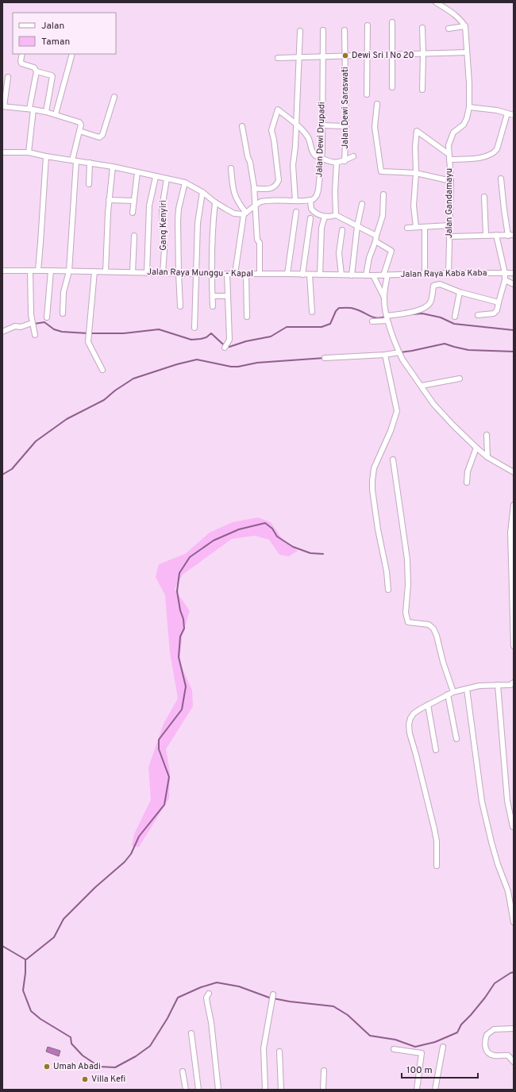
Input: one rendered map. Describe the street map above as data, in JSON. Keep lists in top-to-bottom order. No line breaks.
{"streets":{"street":["Jalan Dewi Saraswati","Jalan Dewi Drupadi","Jalan Gandamayu","Gang Kenyiri","Jalan Raya Munggu - Kapal","Jalan Raya Kaba Kaba"]},"crossings":[["Jalan Gandamayu","Jalan Raya Kaba Kaba"],["Gang Kenyiri","Jalan Raya Munggu - Kapal"],["Jalan Raya Munggu - Kapal","Jalan Raya Kaba Kaba"]],"places":["Dewi Sri I No 20","Umah Abadi","Villa Kefi"],"legend":["Jalan","Taman"],"scale_bar":"100 m"}
